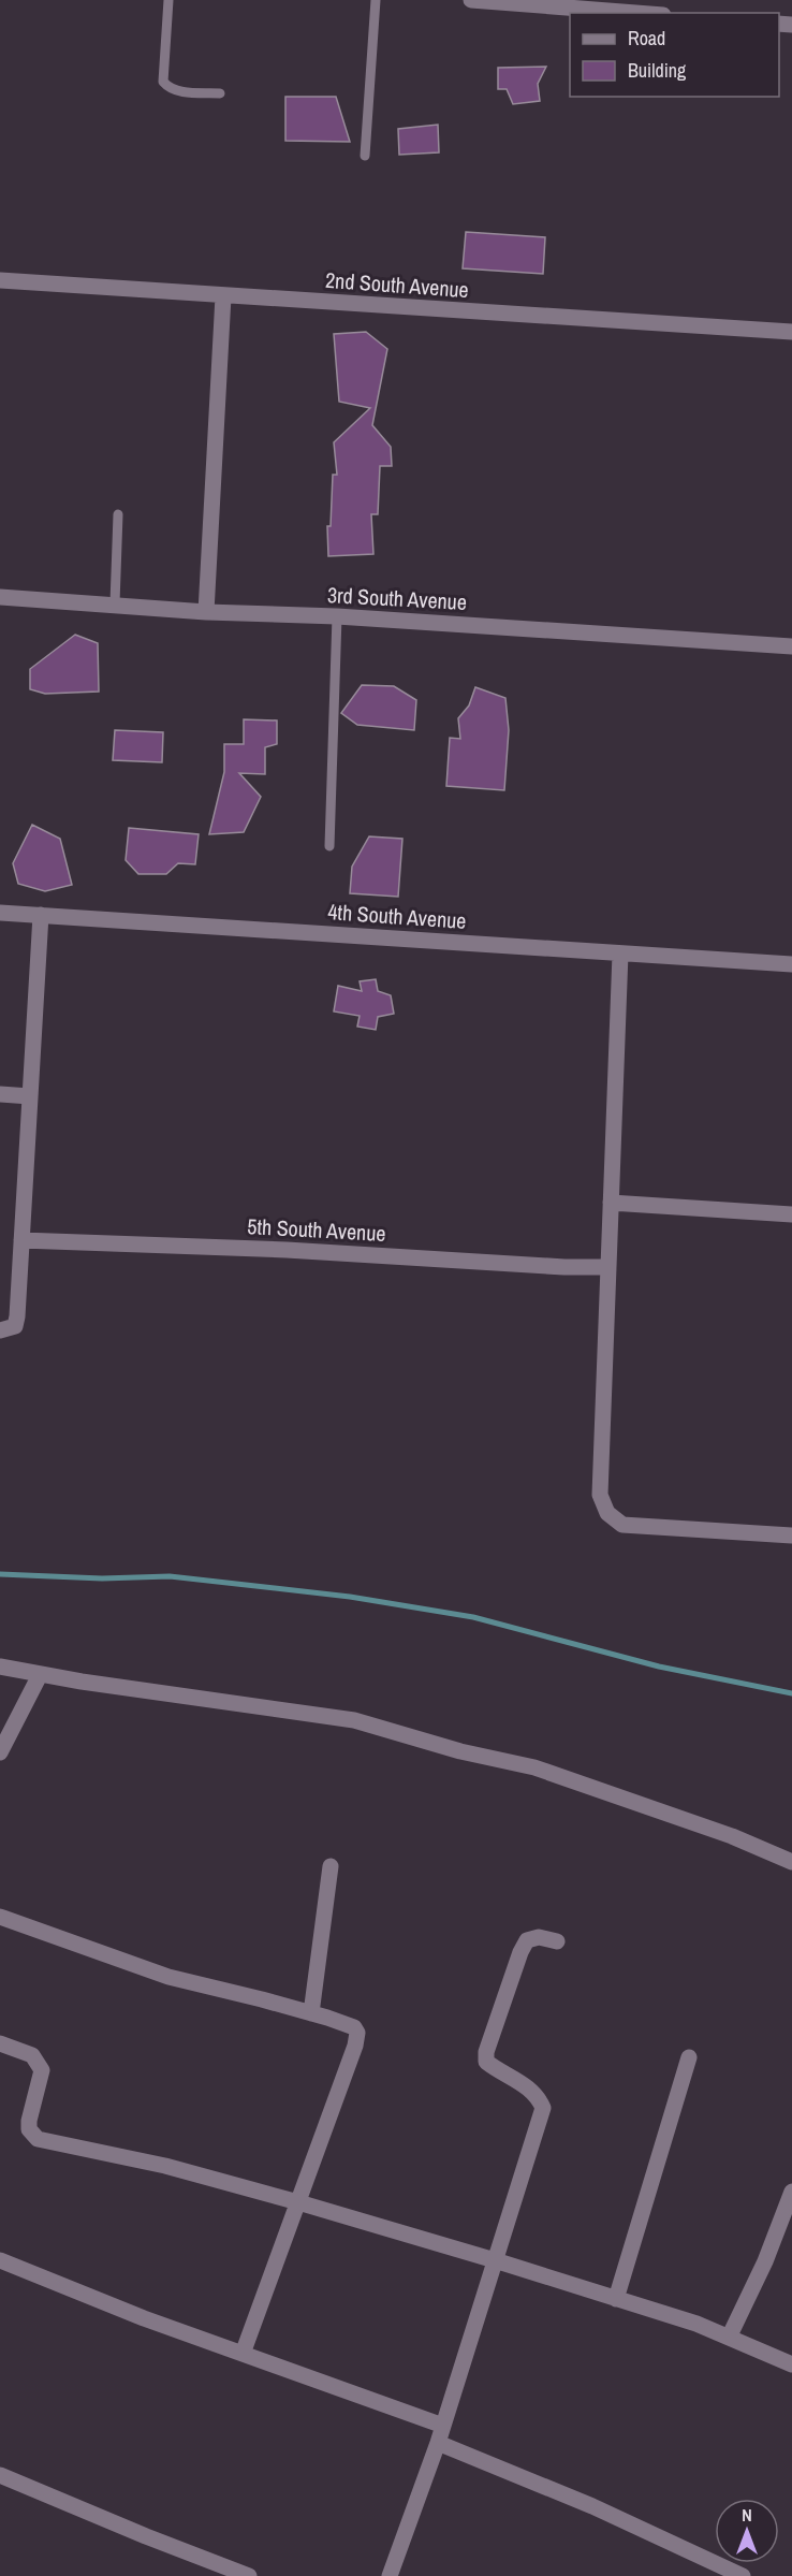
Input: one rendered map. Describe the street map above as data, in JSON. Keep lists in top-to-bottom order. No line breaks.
{"streets":{"street":["2nd South Avenue","3rd South Avenue","4th South Avenue","5th South Avenue"]},"legend":["Road","Building"],"north":"top"}
